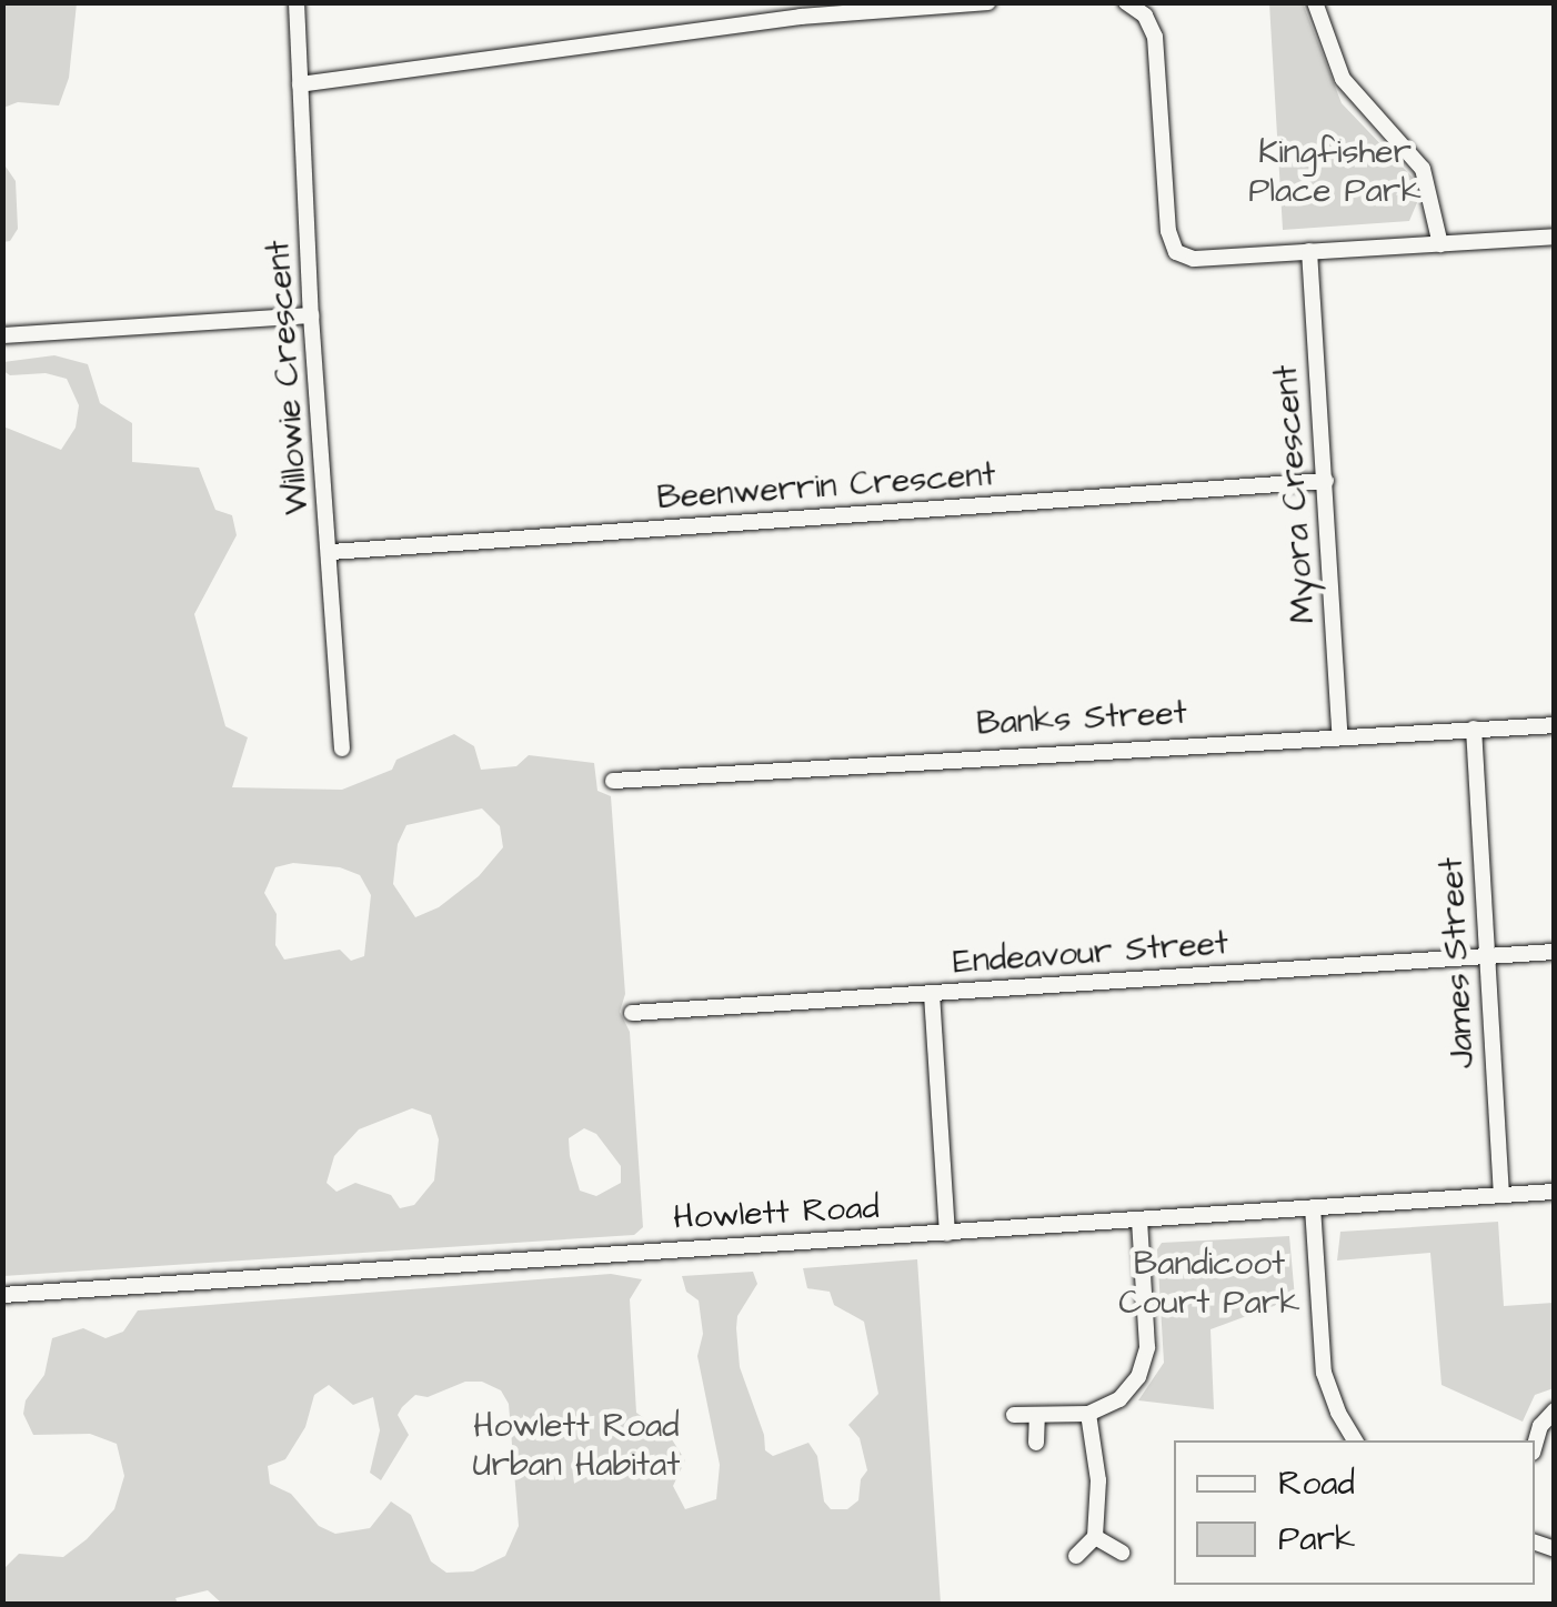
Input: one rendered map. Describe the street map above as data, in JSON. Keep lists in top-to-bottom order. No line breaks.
{"streets":{"street":["Willowie Crescent","Beenwerrin Crescent","Myora Crescent","Banks Street","Endeavour Street","James Street","Howlett Road"]},"crossings":[["Willowie Crescent","Beenwerrin Crescent"],["Beenwerrin Crescent","Myora Crescent"],["Myora Crescent","Banks Street"],["Banks Street","James Street"],["Endeavour Street","James Street"],["James Street","Howlett Road"]],"parks":["Kingfisher Place Park","Bandicoot Court Park","Howlett Road Urban Habitat"],"legend":["Road","Park"]}
